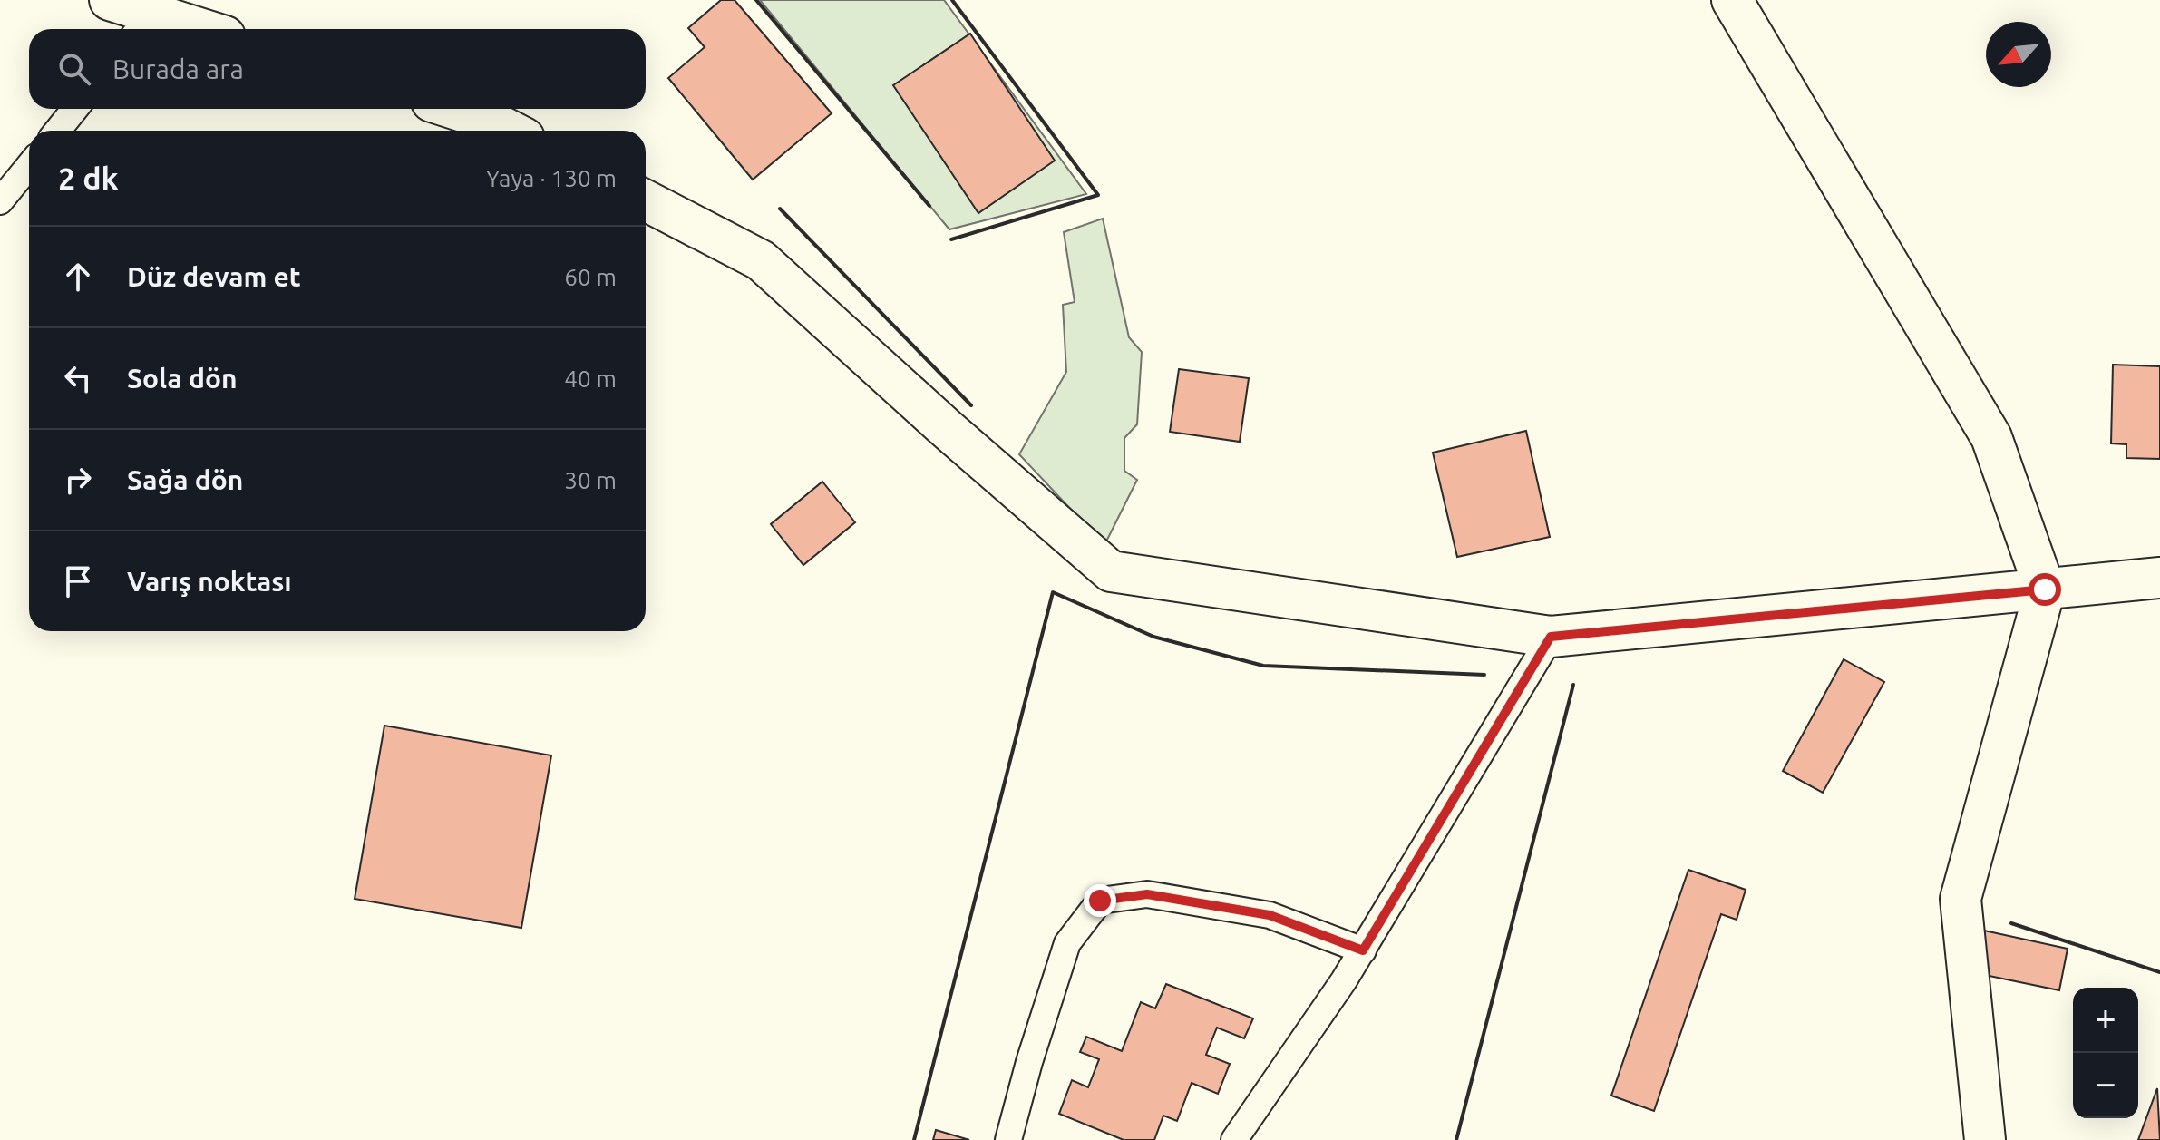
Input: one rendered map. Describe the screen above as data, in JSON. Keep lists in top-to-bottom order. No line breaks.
{"north":"bottom left","page":{"search":"Burada ara","heading":["2 dk","Yaya · 130 m"],"list":[["Düz devam et","60 m"],["Sola dön","40 m"],["Sağa dön","30 m"],"Varış noktası"],"map_buttons":["+","−"]}}
